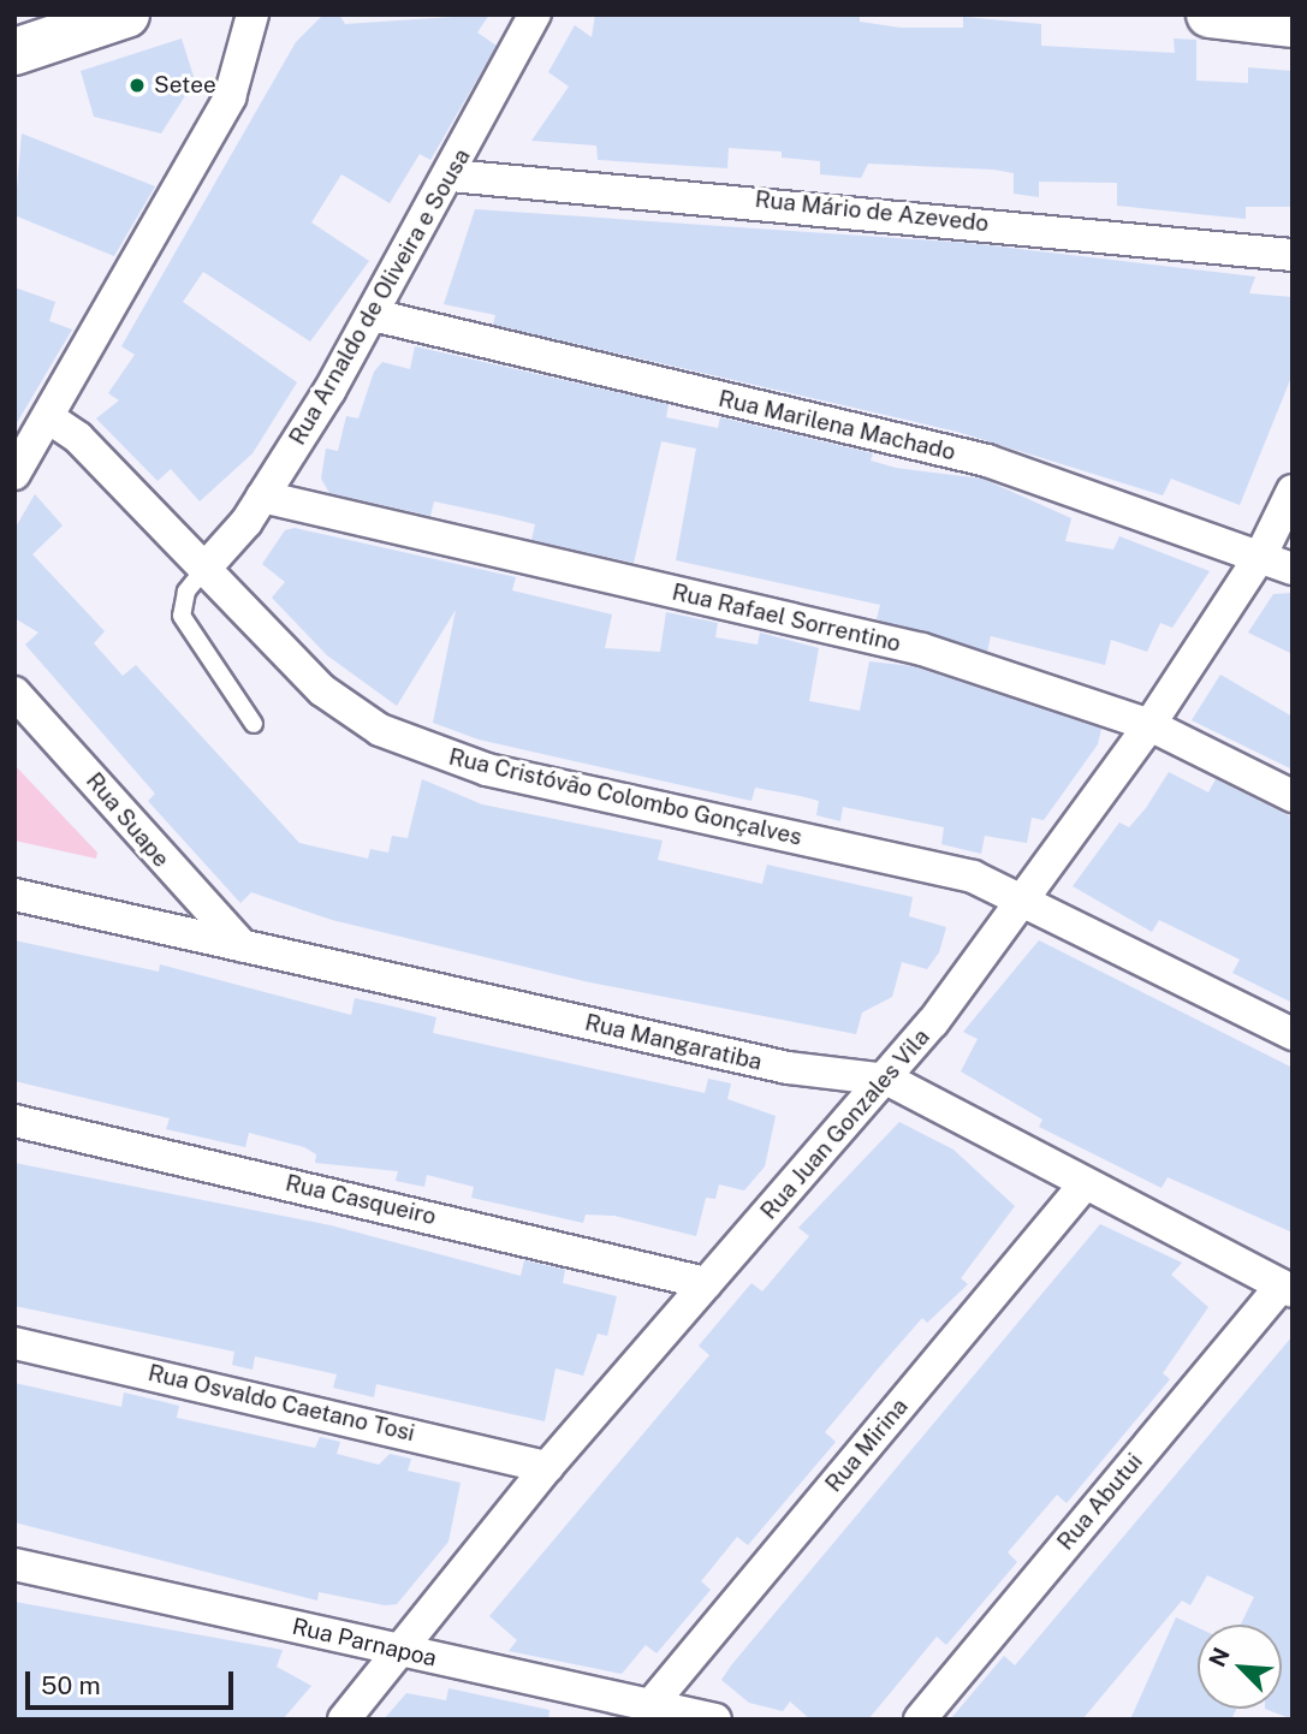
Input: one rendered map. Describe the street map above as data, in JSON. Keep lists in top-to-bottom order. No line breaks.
{"streets":{"street":["Rua Mário de Azevedo","Rua Arnaldo de Oliveira e Sousa","Rua Marilena Machado","Rua Rafael Sorrentino","Rua Cristóvão Colombo Gonçalves","Rua Suape","Rua Mangaratiba","Rua Juan Gonzales Vila","Rua Casqueiro","Rua Osvaldo Caetano Tosi","Rua Mirina","Rua Abutui","Rua Parnapoa"]},"crossings":[["Rua Mário de Azevedo","Rua Arnaldo de Oliveira e Sousa"],["Rua Arnaldo de Oliveira e Sousa","Rua Marilena Machado"],["Rua Arnaldo de Oliveira e Sousa","Rua Rafael Sorrentino"],["Rua Arnaldo de Oliveira e Sousa","Rua Cristóvão Colombo Gonçalves"],["Rua Marilena Machado","Rua Juan Gonzales Vila"],["Rua Rafael Sorrentino","Rua Juan Gonzales Vila"],["Rua Cristóvão Colombo Gonçalves","Rua Juan Gonzales Vila"],["Rua Suape","Rua Mangaratiba"],["Rua Mangaratiba","Rua Juan Gonzales Vila"],["Rua Mangaratiba","Rua Mirina"],["Rua Mangaratiba","Rua Abutui"],["Rua Juan Gonzales Vila","Rua Casqueiro"],["Rua Juan Gonzales Vila","Rua Osvaldo Caetano Tosi"],["Rua Juan Gonzales Vila","Rua Parnapoa"],["Rua Mirina","Rua Parnapoa"]],"places":["Setee"],"scale_bar":"50 m","north":"top left"}
